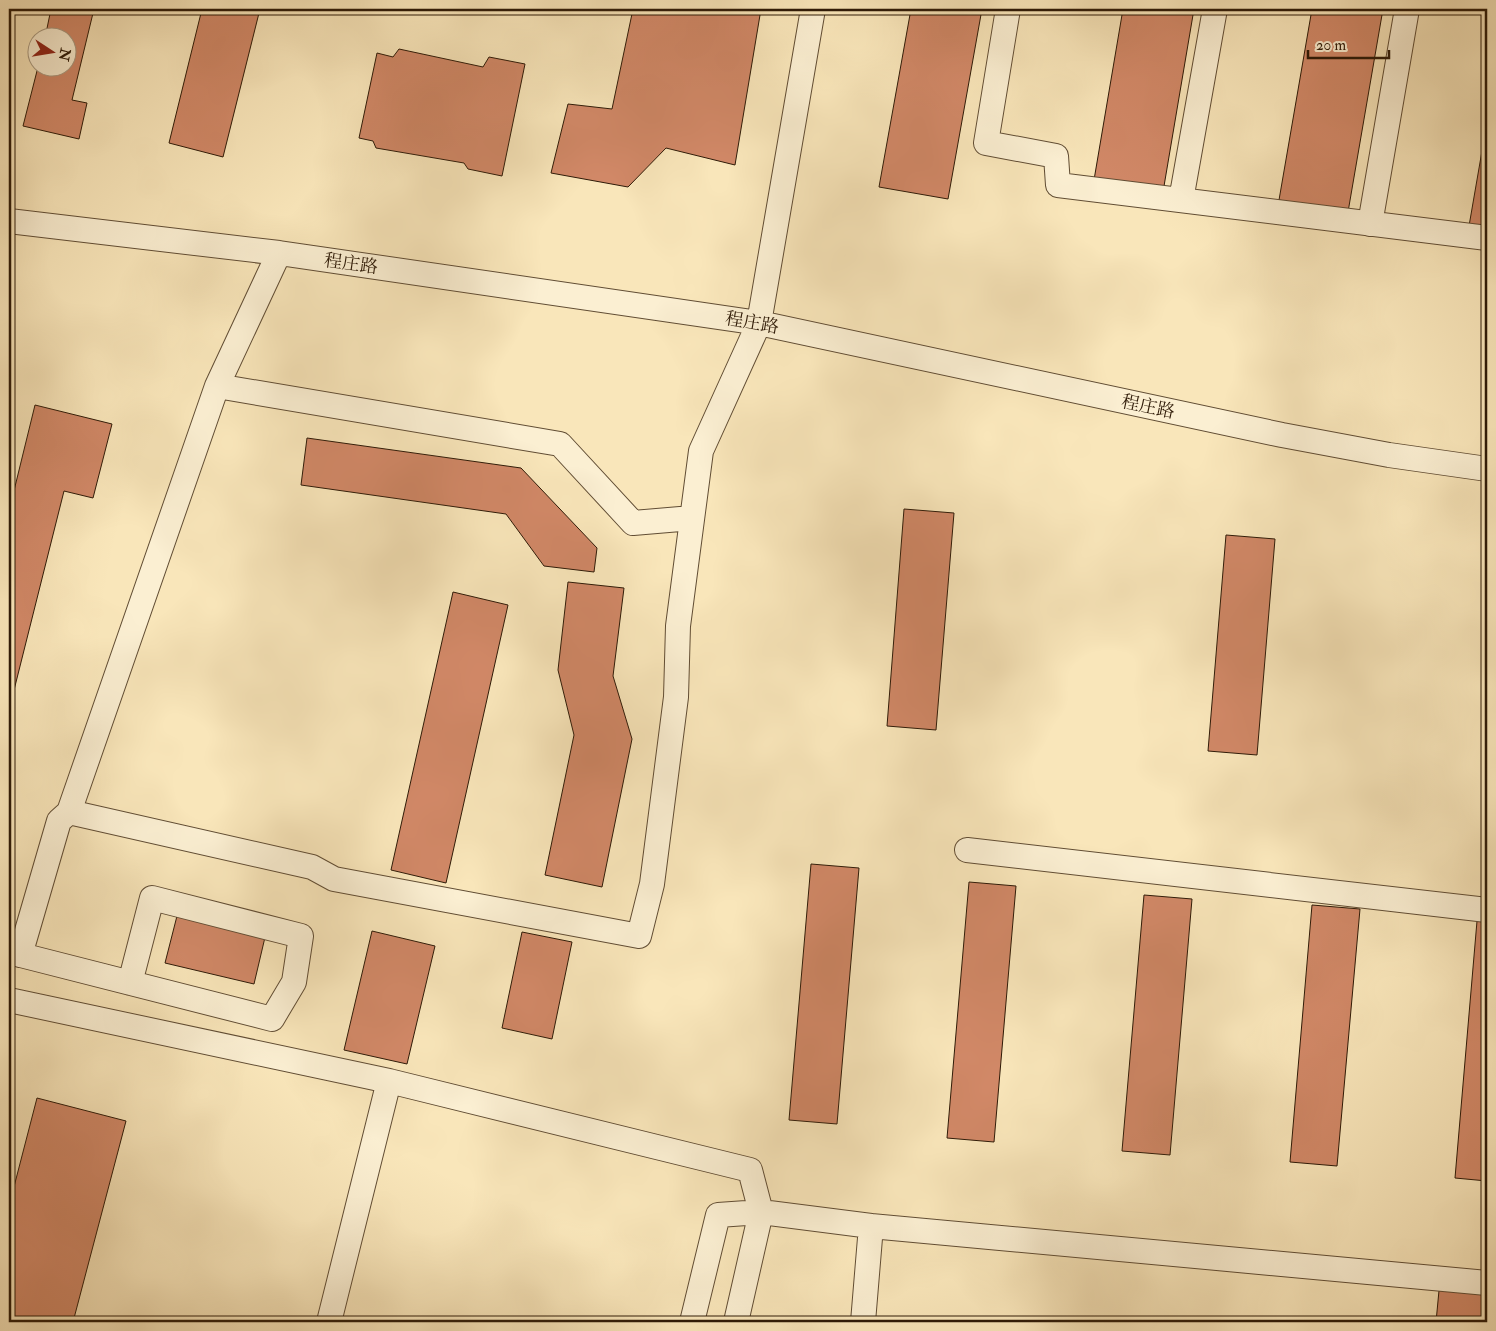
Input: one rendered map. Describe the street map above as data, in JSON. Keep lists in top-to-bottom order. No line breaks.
{"streets":{"street":["程庄路"]},"scale_bar":"20 m","north":"right"}
